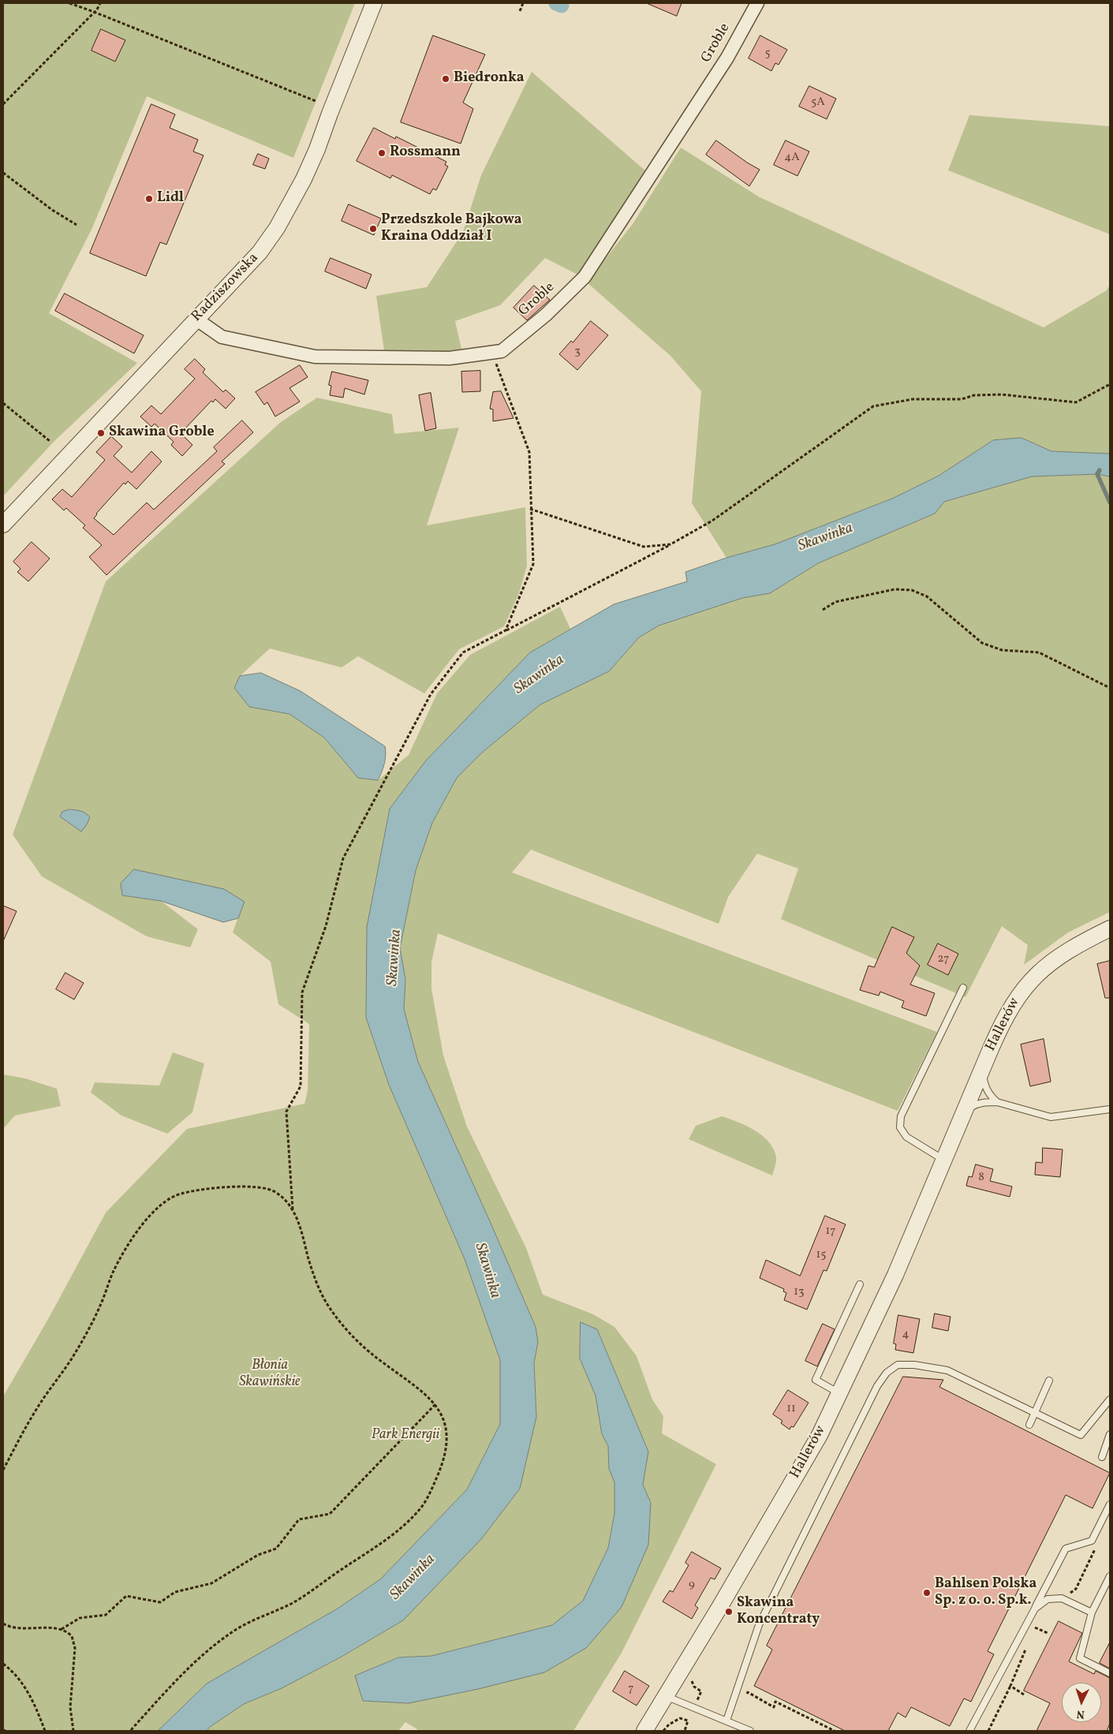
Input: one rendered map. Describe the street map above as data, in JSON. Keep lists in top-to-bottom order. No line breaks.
{"streets":{"street":["Groble","Radziszowska","Hallerów"]},"crossings":[["Groble","Radziszowska"]],"water":["Skawinka"],"parks":["Błonia Skawińskie","Park Energii"],"places":["Biedronka","Rossmann","Lidl","Przedszkole Bajkowa Kraina Oddział I","Skawina Groble","Bahlsen Polska Sp. z o. o. Sp.k.","Skawina Koncentraty"],"house_numbers":["5","5A","4A","3","27","8","17","15","13","4","11","9","7"],"north":"bottom"}
